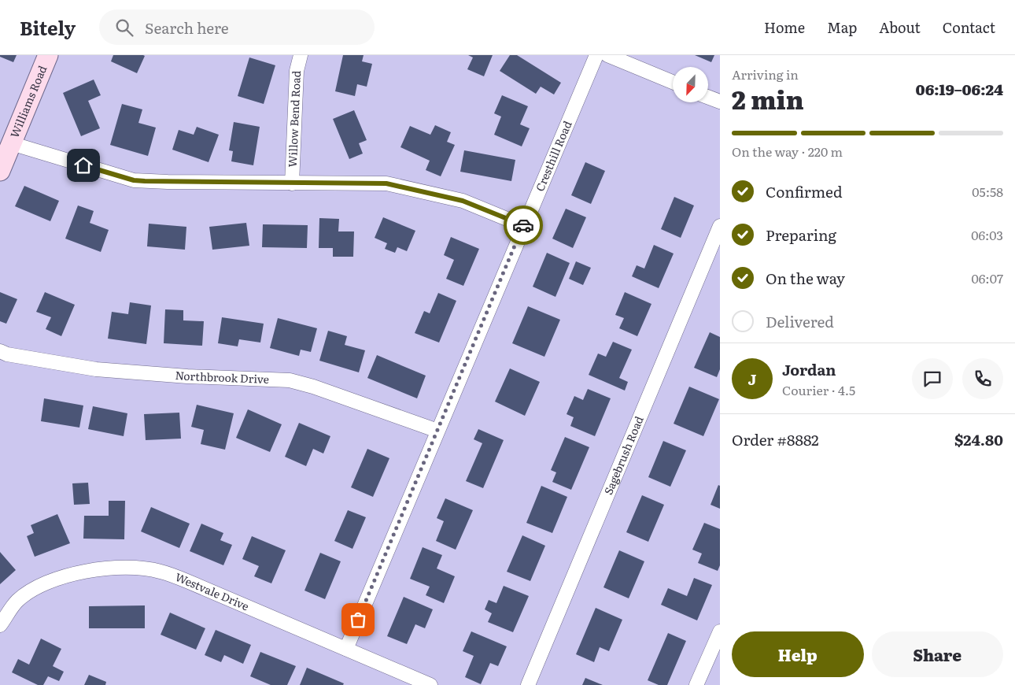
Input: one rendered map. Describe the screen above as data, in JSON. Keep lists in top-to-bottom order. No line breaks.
{"streets":{"street":["Williams Road","Willow Bend Road","Cresthill Road","Northbrook Drive","Sagebrush Road","Westvale Drive"]},"crossings":[["Cresthill Road","Northbrook Drive"],["Cresthill Road","Westvale Drive"]],"north":"bottom left","page":{"header":"Bitely","search":"Search here","nav":["Home","Map","About","Contact"],"heading":["2 min","Arriving in","06:19–06:24"],"panel":["Jordan","Courier · 4.5","Order #8882","$24.80"],"bar":"On the way · 220 m","list":[["Confirmed","05:58"],["Preparing","06:03"],["On the way","06:07"],"Delivered"],"round":"J","buttons":["Help","Share"]}}
